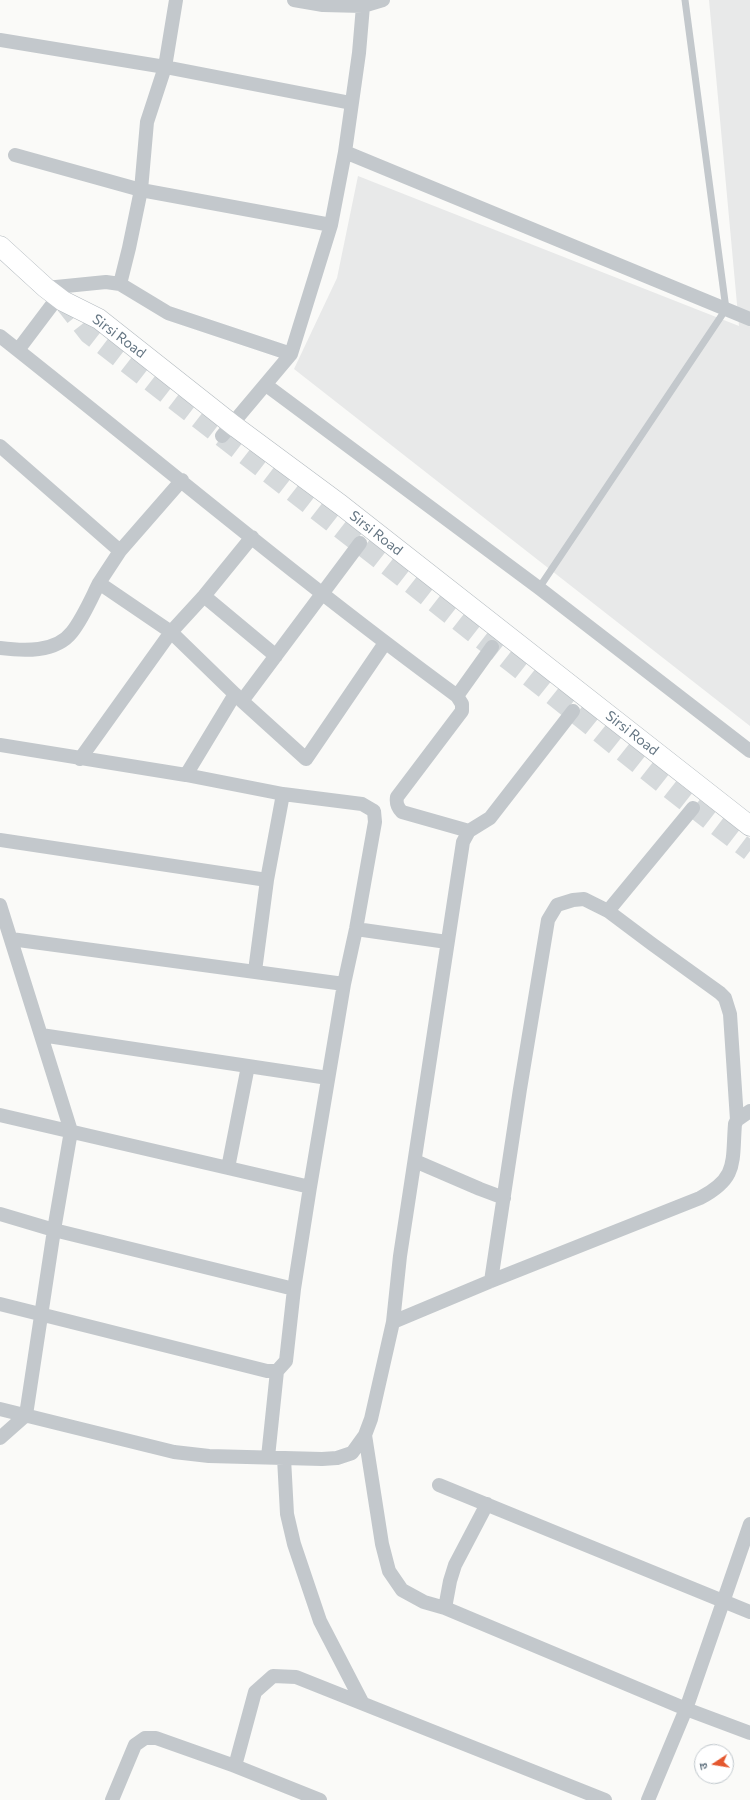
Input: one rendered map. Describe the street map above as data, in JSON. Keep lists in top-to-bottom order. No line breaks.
{"streets":{"main road":["Sirsi Road"]},"north":"left"}
